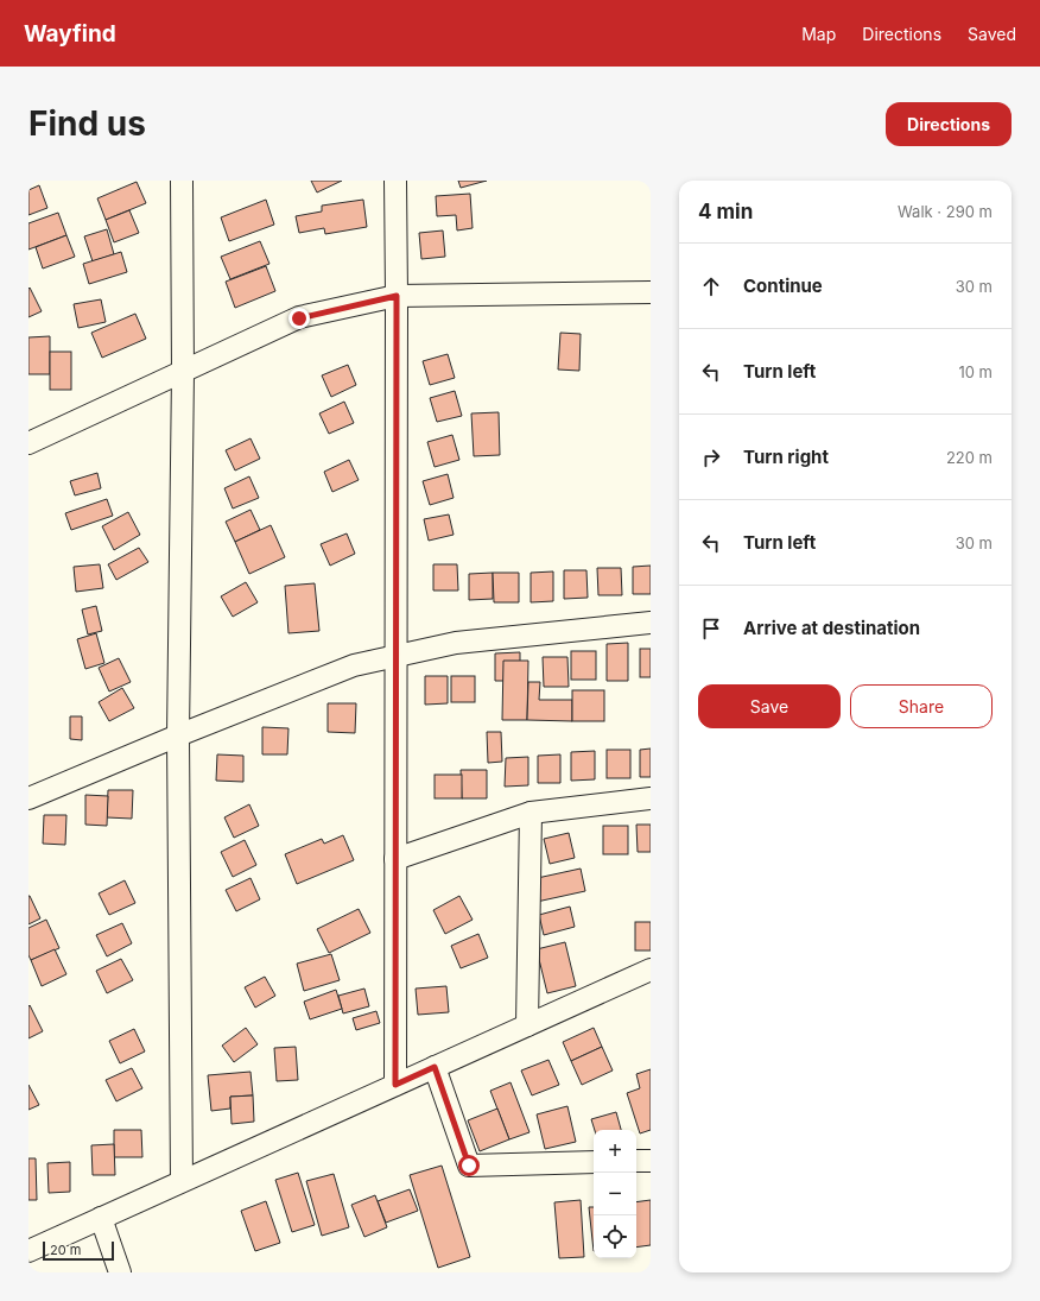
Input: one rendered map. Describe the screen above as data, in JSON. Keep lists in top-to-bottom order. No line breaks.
{"scale_bar":"20 m","page":{"header":"Wayfind","nav":["Map","Directions","Saved"],"buttons":["Directions",["Save","Share"]],"title":"Find us","heading":["4 min","Walk · 290 m"],"list":[["Continue","30 m"],["Turn left","10 m"],["Turn right","220 m"],["Turn left","30 m"],"Arrive at destination"],"map_buttons":["+","−"],"scale":"20 m"}}
